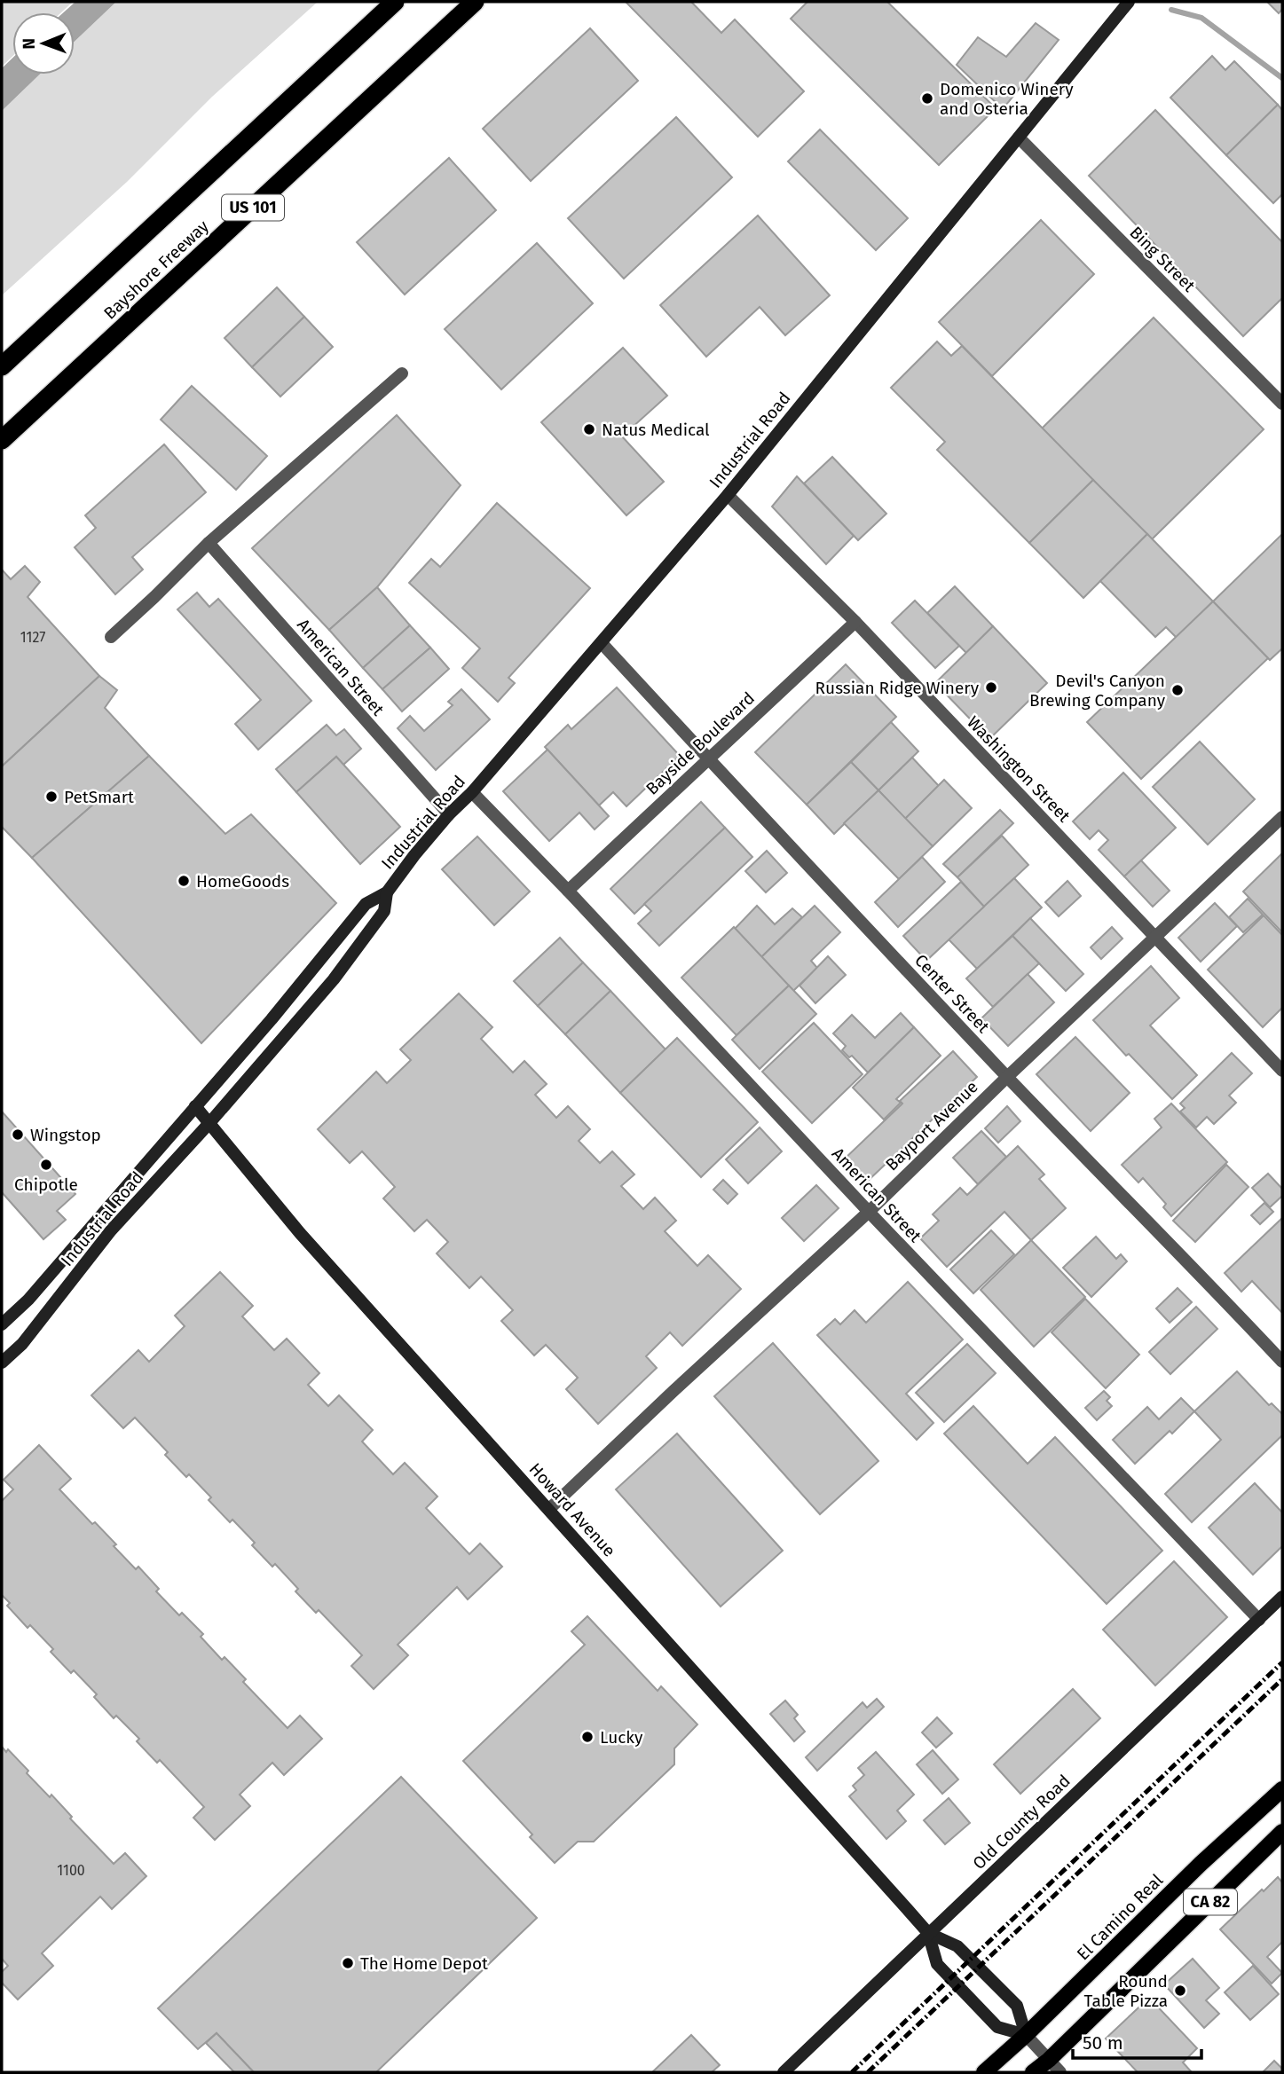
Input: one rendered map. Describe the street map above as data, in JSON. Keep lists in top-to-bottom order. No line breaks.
{"streets":{"highway":["US 101","Bayshore Freeway"],"main road":["Industrial Road","Howard Avenue","Old County Road","CA 82","El Camino Real"],"street":["Bing Street","American Street","Bayside Boulevard","Washington Street","Center Street","Bayport Avenue"]},"crossings":[["Bing Street","Industrial Road"],["Industrial Road","American Street"],["Industrial Road","Washington Street"],["Industrial Road","Center Street"],["Industrial Road","Howard Avenue"],["American Street","Bayside Boulevard"],["American Street","Bayport Avenue"],["American Street","Old County Road"],["Bayside Boulevard","Washington Street"],["Bayside Boulevard","Center Street"],["Washington Street","Bayport Avenue"],["Center Street","Bayport Avenue"],["Bayport Avenue","Howard Avenue"],["Howard Avenue","Old County Road"],["Howard Avenue","CA 82"],["Howard Avenue","El Camino Real"]],"places":["Domenico Winery and Osteria","Natus Medical","Russian Ridge Winery","Devil's Canyon Brewing Company","PetSmart","HomeGoods","Wingstop","Chipotle","Lucky","The Home Depot","Round Table Pizza"],"house_numbers":["1127","1100"],"scale_bar":"50 m","north":"left"}
